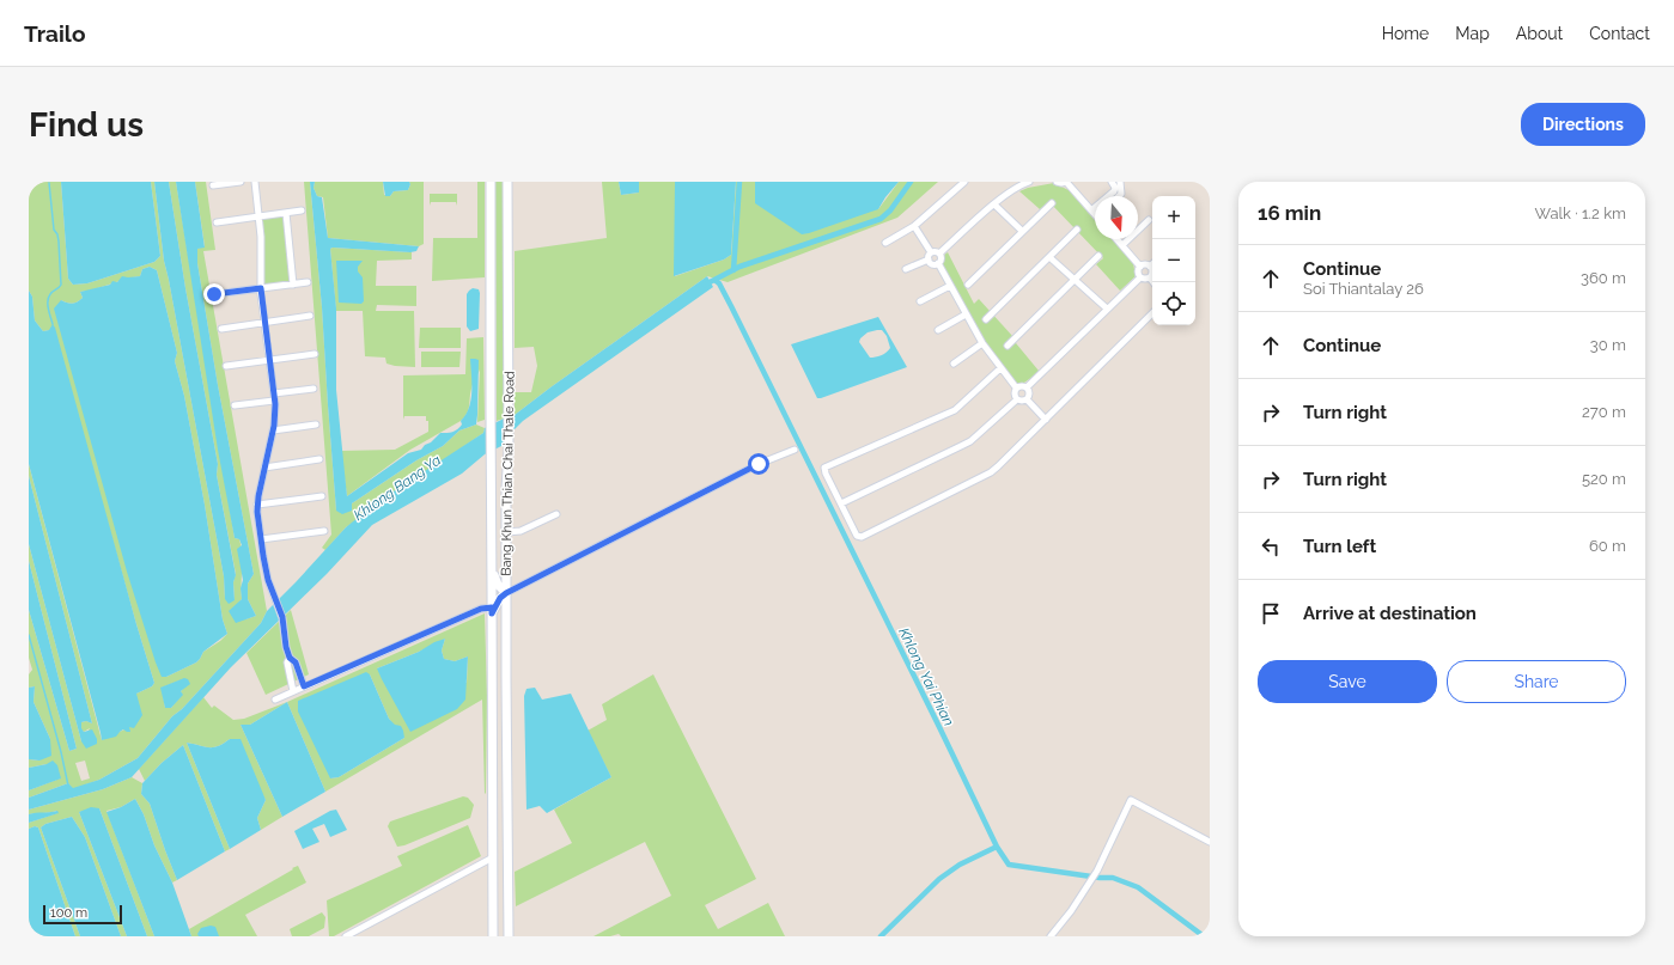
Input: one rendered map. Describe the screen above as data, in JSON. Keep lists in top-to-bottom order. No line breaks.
{"streets":{"main road":["Bang Khun Thian Chai Thale Road"]},"water":["Khlong Bang Ya","Khlong Yai Phian"],"scale_bar":"100 m","north":"bottom","page":{"header":"Trailo","nav":["Home","Map","About","Contact"],"buttons":["Directions",["Save","Share"]],"title":"Find us","heading":["16 min","Walk · 1.2 km"],"map_buttons":["+","−"],"list":[["Continue","Soi Thiantalay 26","360 m"],["Continue","30 m"],["Turn right","270 m"],["Turn right","520 m"],["Turn left","60 m"],"Arrive at destination"],"scale":"100 m"}}
